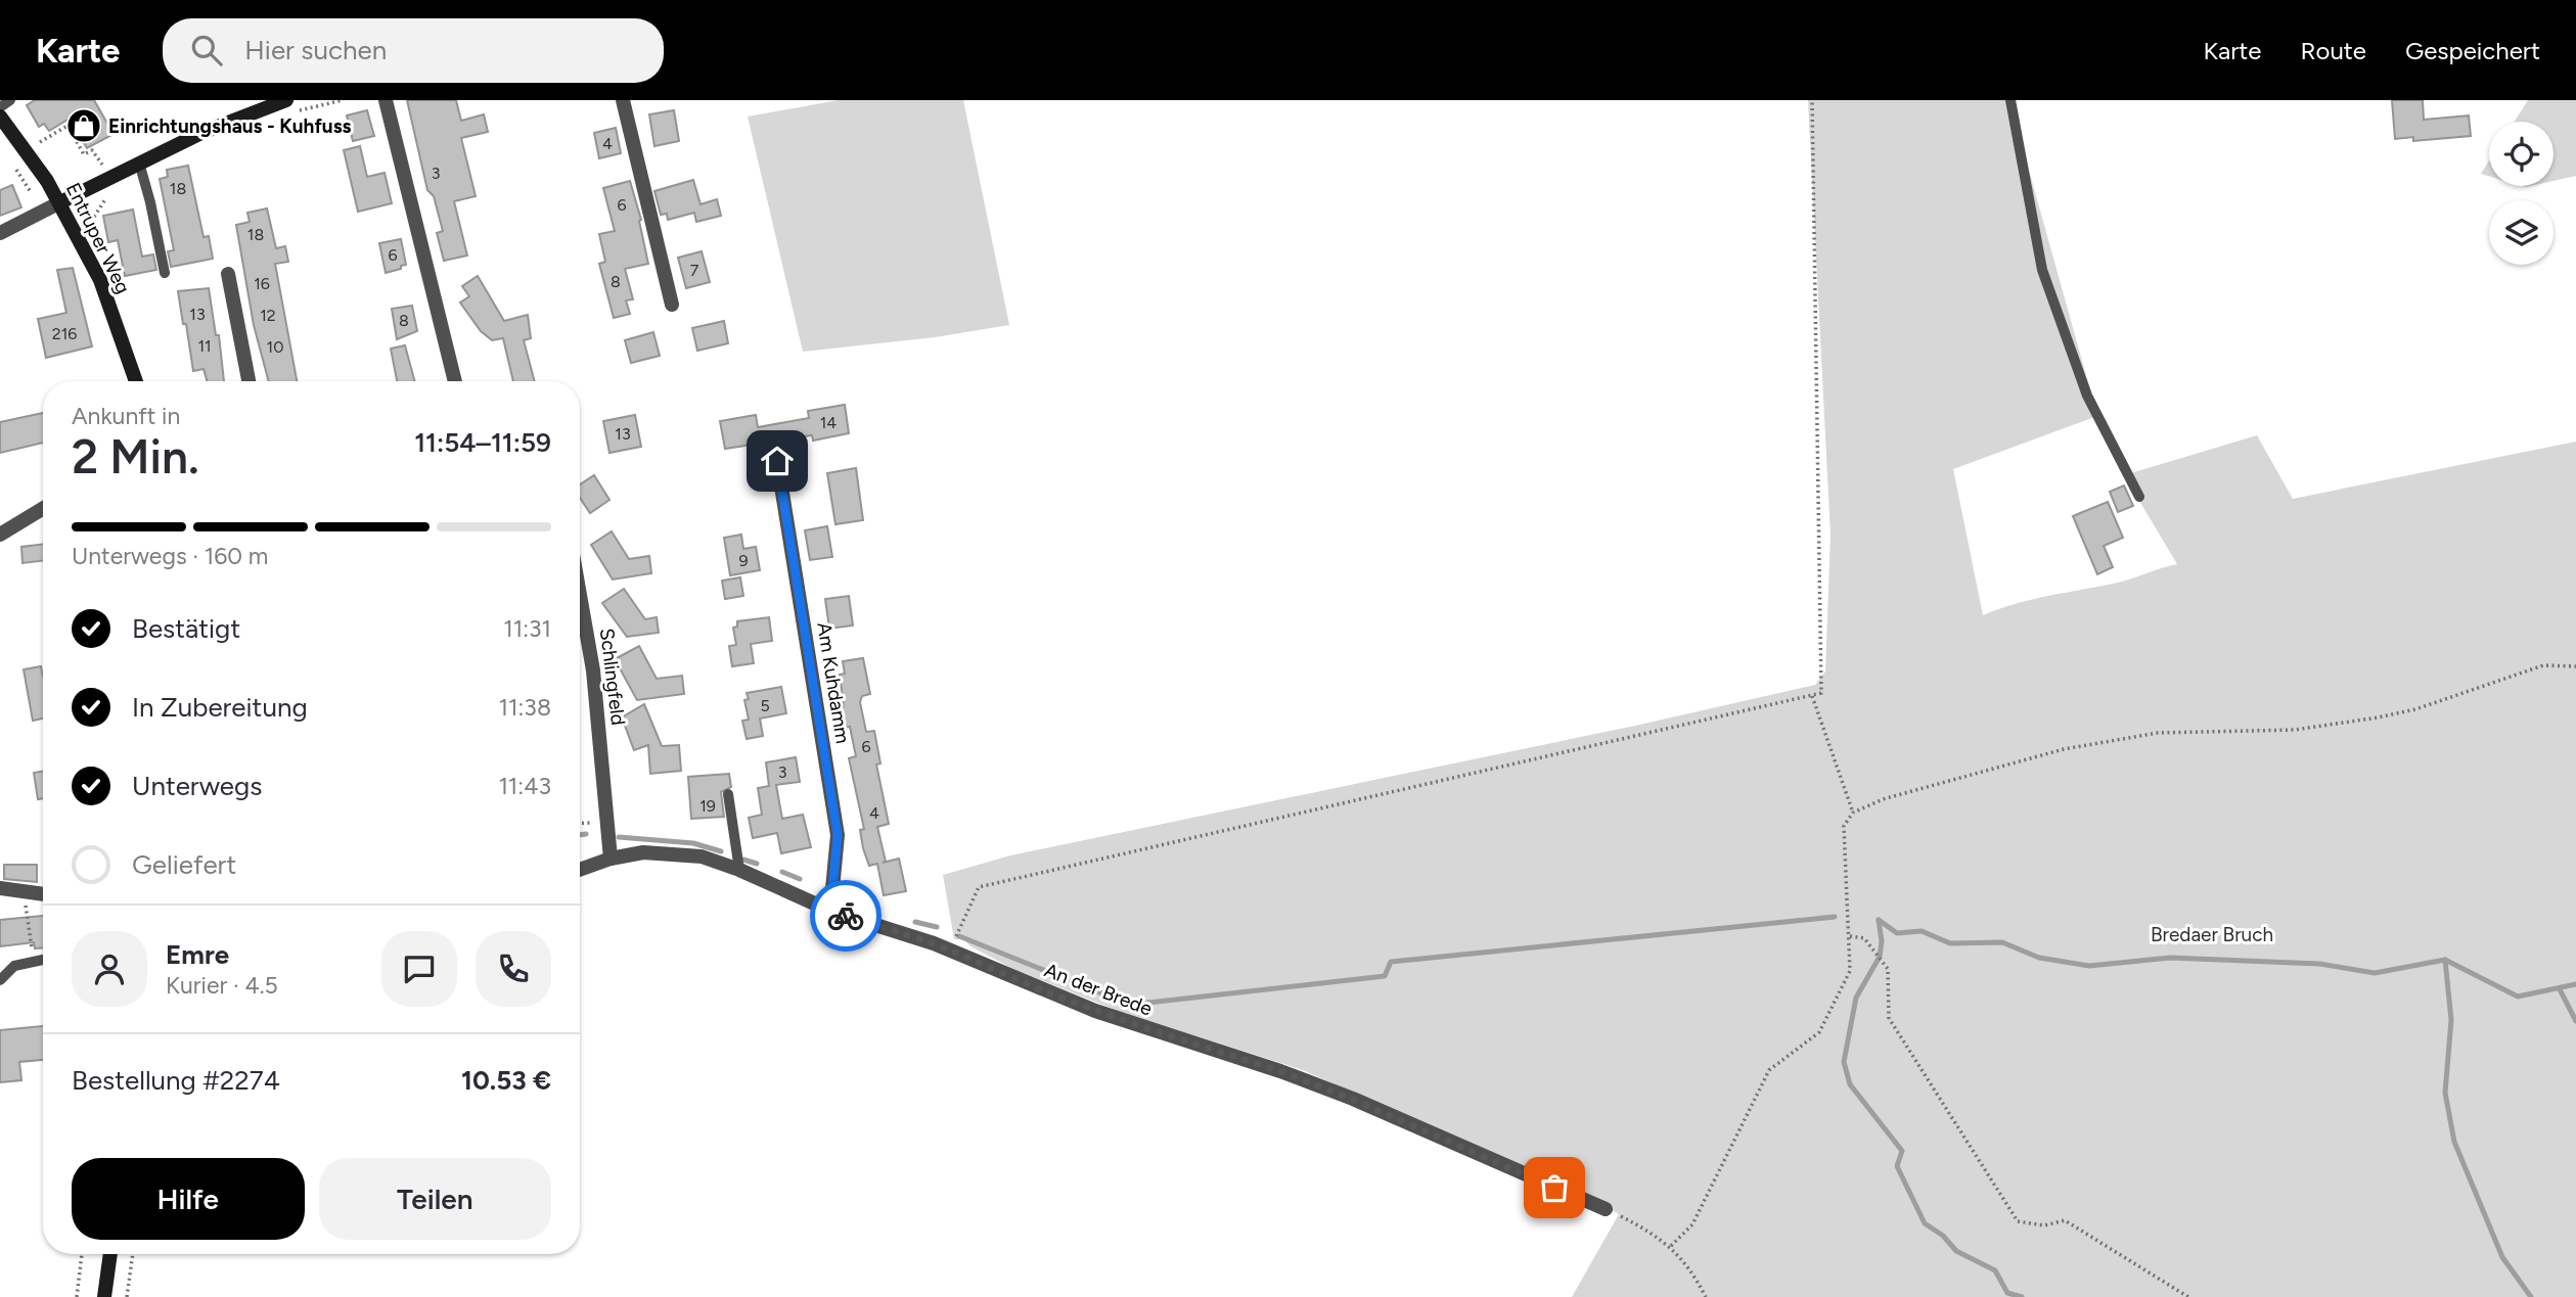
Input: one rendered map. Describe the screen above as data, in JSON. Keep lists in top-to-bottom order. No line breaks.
{"streets":{"main road":["Entruper Weg"],"street":["Schlingfeld","Am Kuhdamm","An der Brede"]},"crossings":[["Schlingfeld","An der Brede"],["Am Kuhdamm","An der Brede"]],"parks":["Bredaer Bruch"],"places":{"shop":["Einrichtungshaus - Kuhfuss"]},"house_numbers":["4","3","18","6","18","6","7","8","16","13","12","8","216","11","10","14","13","9","5","6","3","19","4"],"page":{"header":"Karte","search":"Hier suchen","nav":["Karte","Route","Gespeichert"],"heading":["2 Min.","Ankunft in","11:54–11:59"],"panel":["Emre","Kurier · 4.5","Bestellung #2274","10.53 €"],"bar":"Unterwegs · 160 m","list":[["Bestätigt","11:31"],["In Zubereitung","11:38"],["Unterwegs","11:43"],"Geliefert"],"buttons":["Hilfe","Teilen"]}}
